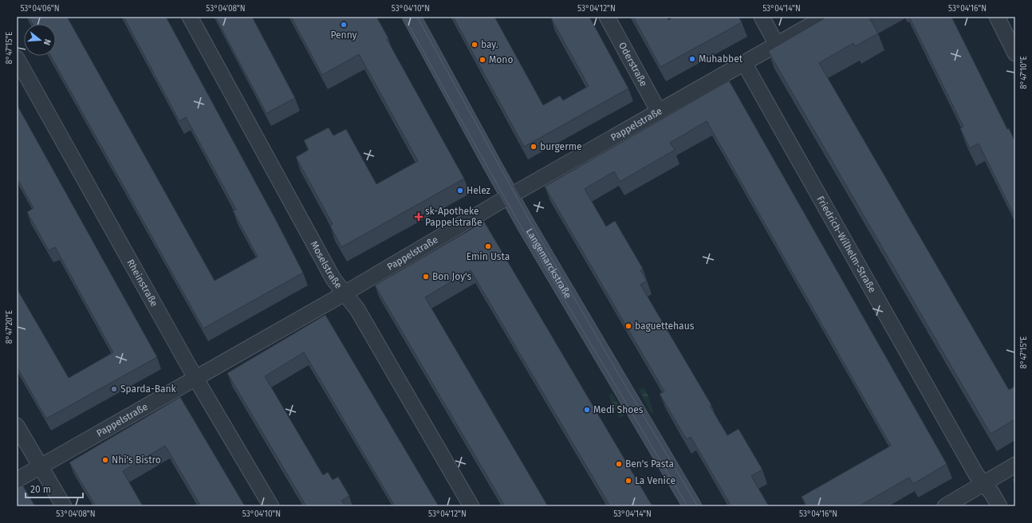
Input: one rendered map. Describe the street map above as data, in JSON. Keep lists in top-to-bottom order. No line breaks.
{"streets":{"main road":["Langemarckstraße"],"street":["Oderstraße","Pappelstraße","Friedrich-Wilhelm-Straße","Moselstraße","Rheinstraße"]},"crossings":[["Oderstraße","Pappelstraße"],["Pappelstraße","Friedrich-Wilhelm-Straße"],["Pappelstraße","Langemarckstraße"],["Pappelstraße","Moselstraße"],["Pappelstraße","Rheinstraße"]],"places":{"other":["Penny","bay.","Muhabbet","Mono","burgerme","Helez","Emin Usta","Bon Joy's","baguettehaus","Sparda-Bank","Medi Shoes","Nhi's Bistro","Ben's Pasta","La Venice"],"health":["sk-Apotheke Pappelstraße"]},"scale_bar":"20 m","north":"right","coordinates":["53°04'06\"N","53°04'08\"N","53°04'10\"N","53°04'12\"N","53°04'14\"N","53°04'16\"N","8°47'15\"E","8°47'10\"E","8°47'20\"E"]}
